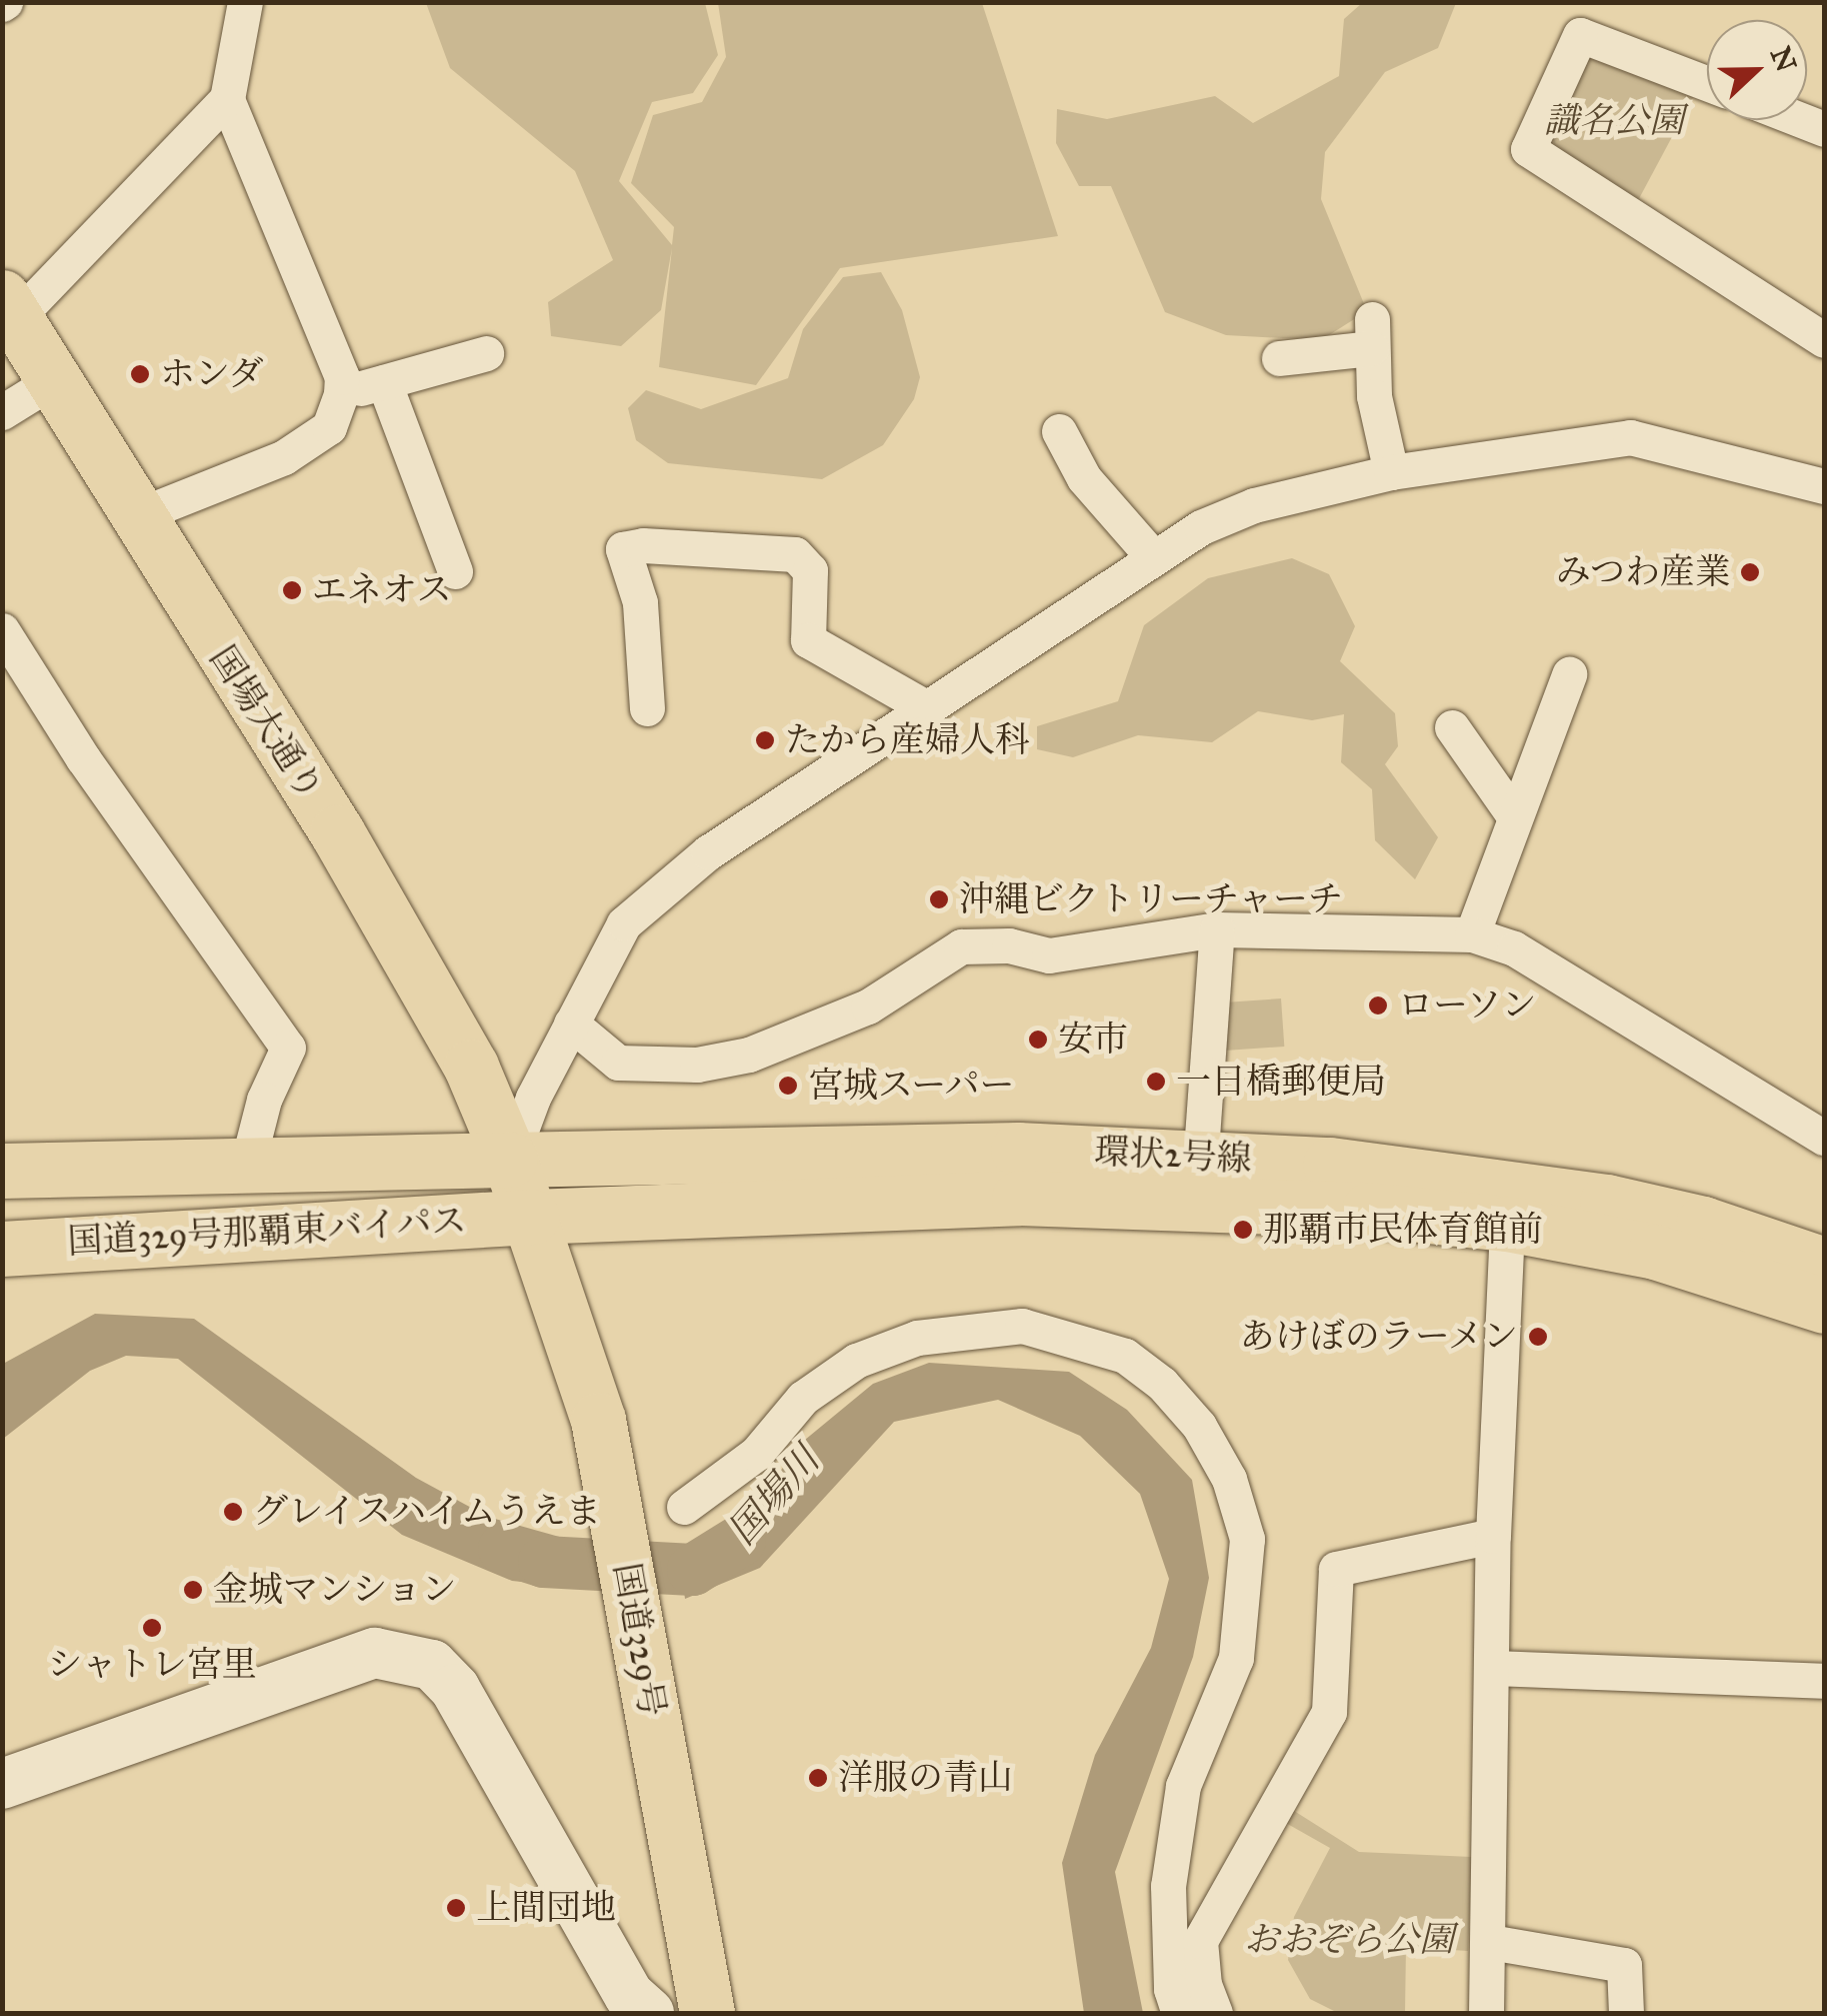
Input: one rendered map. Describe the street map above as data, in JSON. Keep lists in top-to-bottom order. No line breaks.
{"streets":{"main road":["国場大通り","環状2号線","国道329号那覇東バイパス","国道329号"]},"crossings":[["国場大通り","環状2号線"],["国場大通り","国道329号那覇東バイパス"],["国場大通り","国道329号"],["環状2号線","国道329号那覇東バイパス"],["環状2号線","国道329号"],["国道329号那覇東バイパス","国道329号"]],"water":["国場川"],"parks":["識名公園","おおぞら公園"],"places":["ホンダ","みつわ産業","エネオス","たから産婦人科","沖縄ビクトリーチャーチ","ローソン","安市","一日橋郵便局","宮城スーパー","那覇市民体育館前","あけぼのラーメン","グレイスハイムうえま","金城マンション","シャトレ宮里","洋服の青山","上間団地"],"north":"right"}
